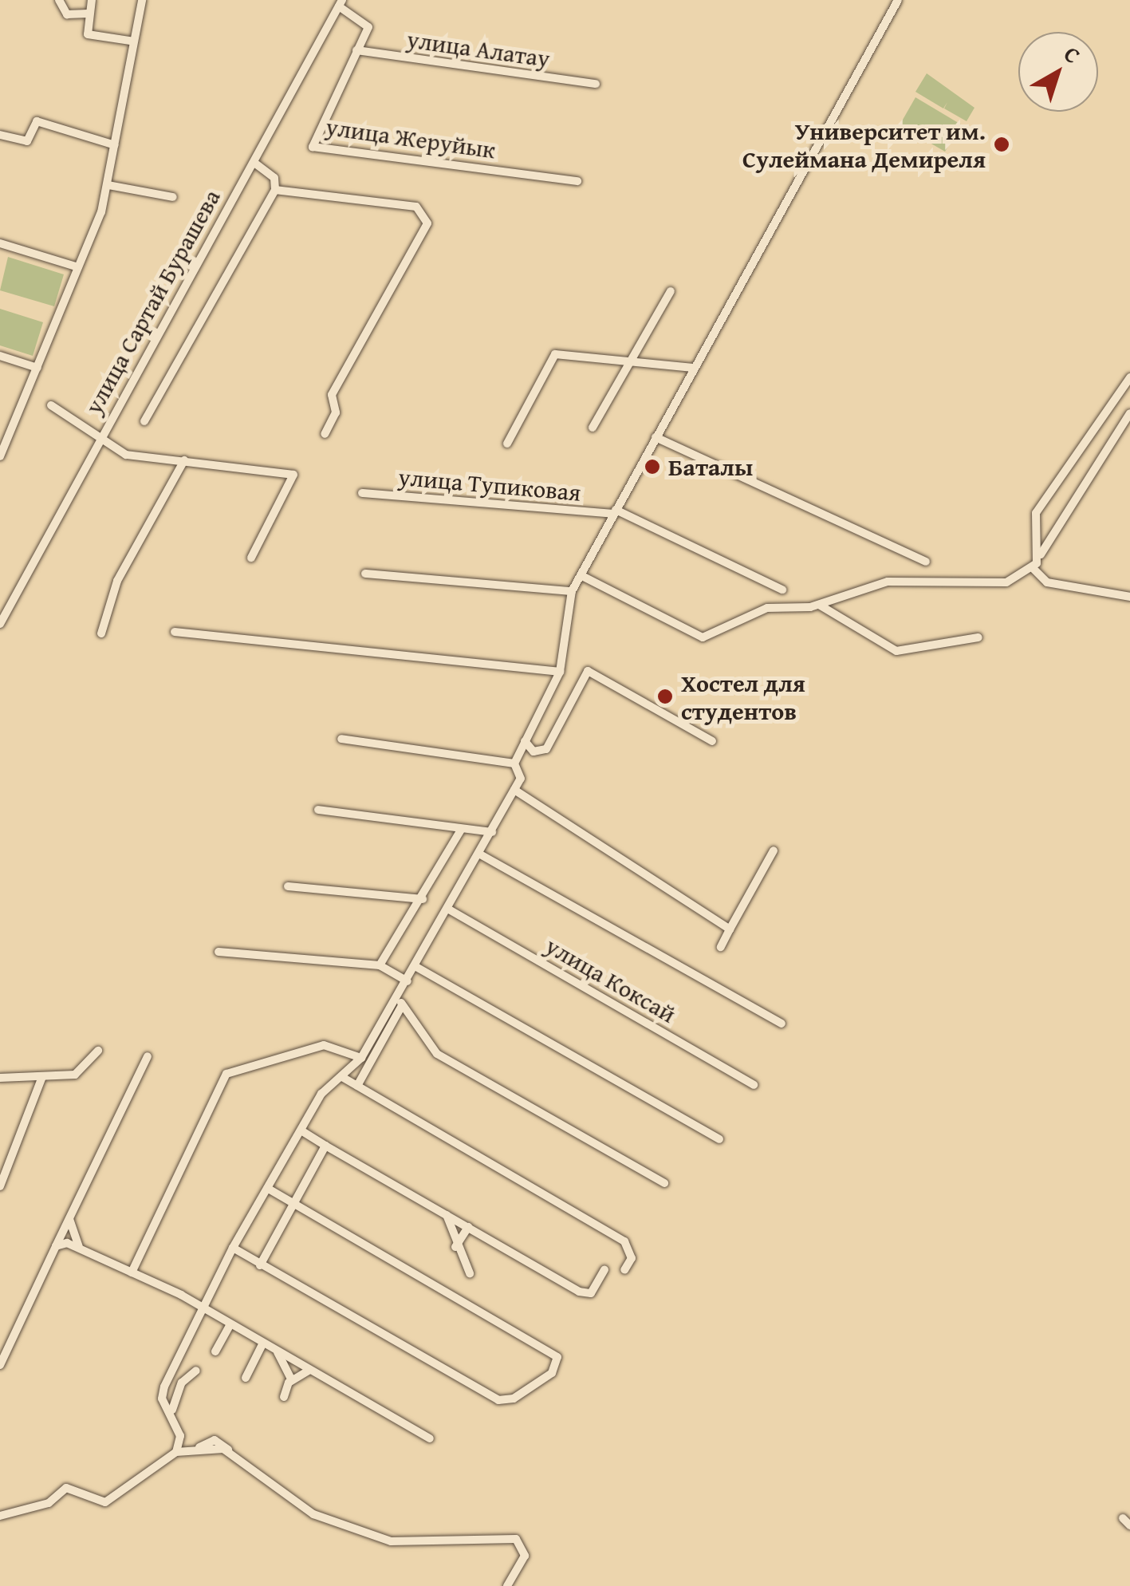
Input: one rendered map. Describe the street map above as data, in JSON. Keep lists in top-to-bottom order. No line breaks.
{"streets":{"street":["улица Алатау","улица Жеруйык","улица Сартай Бурашева","улица Тупиковая","улица Коксай"]},"crossings":[["улица Алатау","улица Жеруйык"],["улица Жеруйык","улица Сартай Бурашева"]],"places":["Университет им. Сулеймана Демиреля","Баталы","Хостел для студентов"],"north":"top right"}
